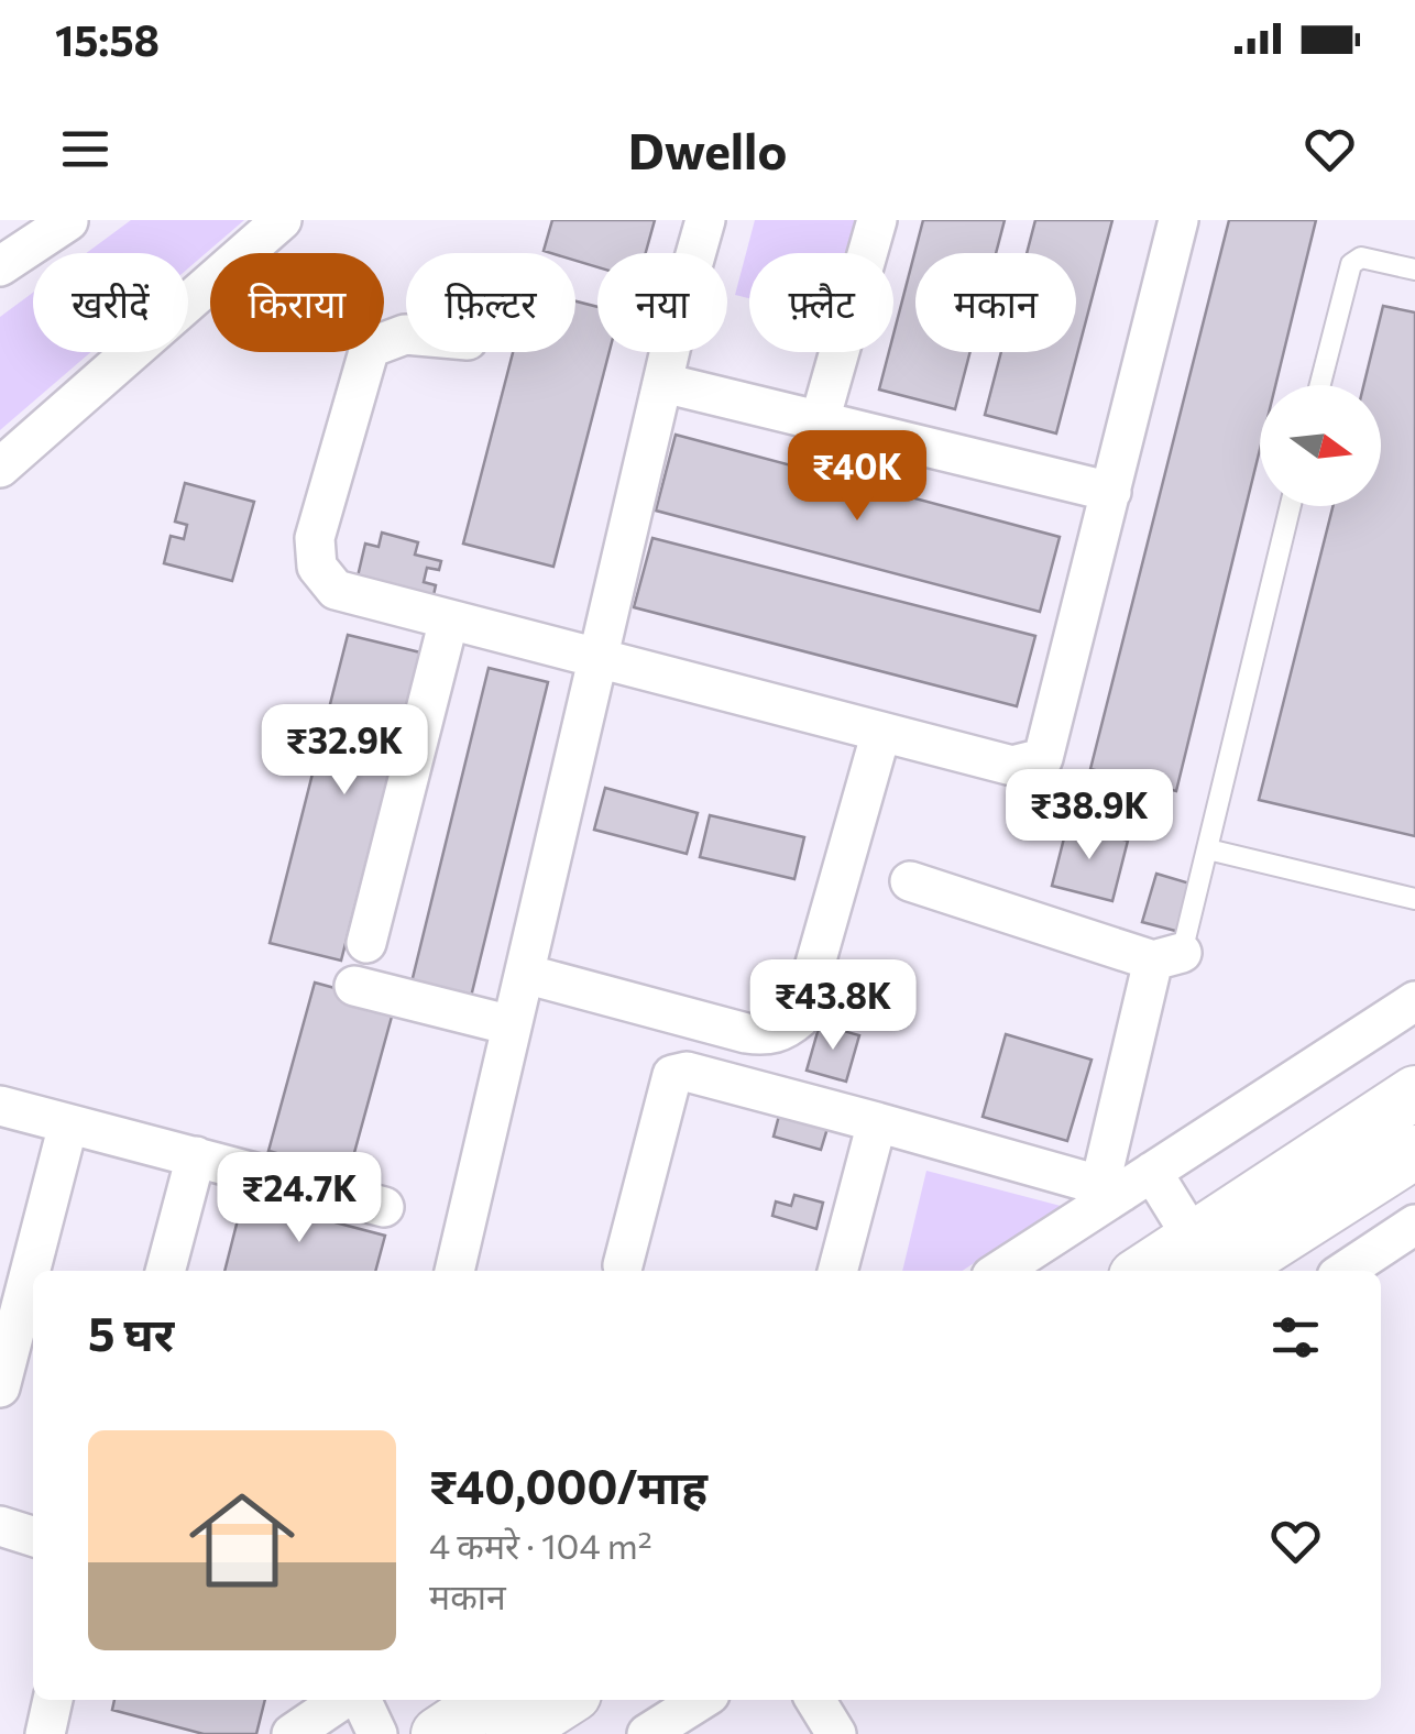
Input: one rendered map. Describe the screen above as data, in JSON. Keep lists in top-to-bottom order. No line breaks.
{"north":"right","page":{"status":"15:58","header":"Dwello","chip":["खरीदें","किराया","फ़िल्टर","नया","फ़्लैट","मकान"],"price":["₹40K","₹32.9K","₹38.9K","₹43.8K","₹24.7K"],"heading":"5 घर","list":[{"name":"₹40,000/माह","note":"4 कमरे · 104 m² · मकान"}]}}
